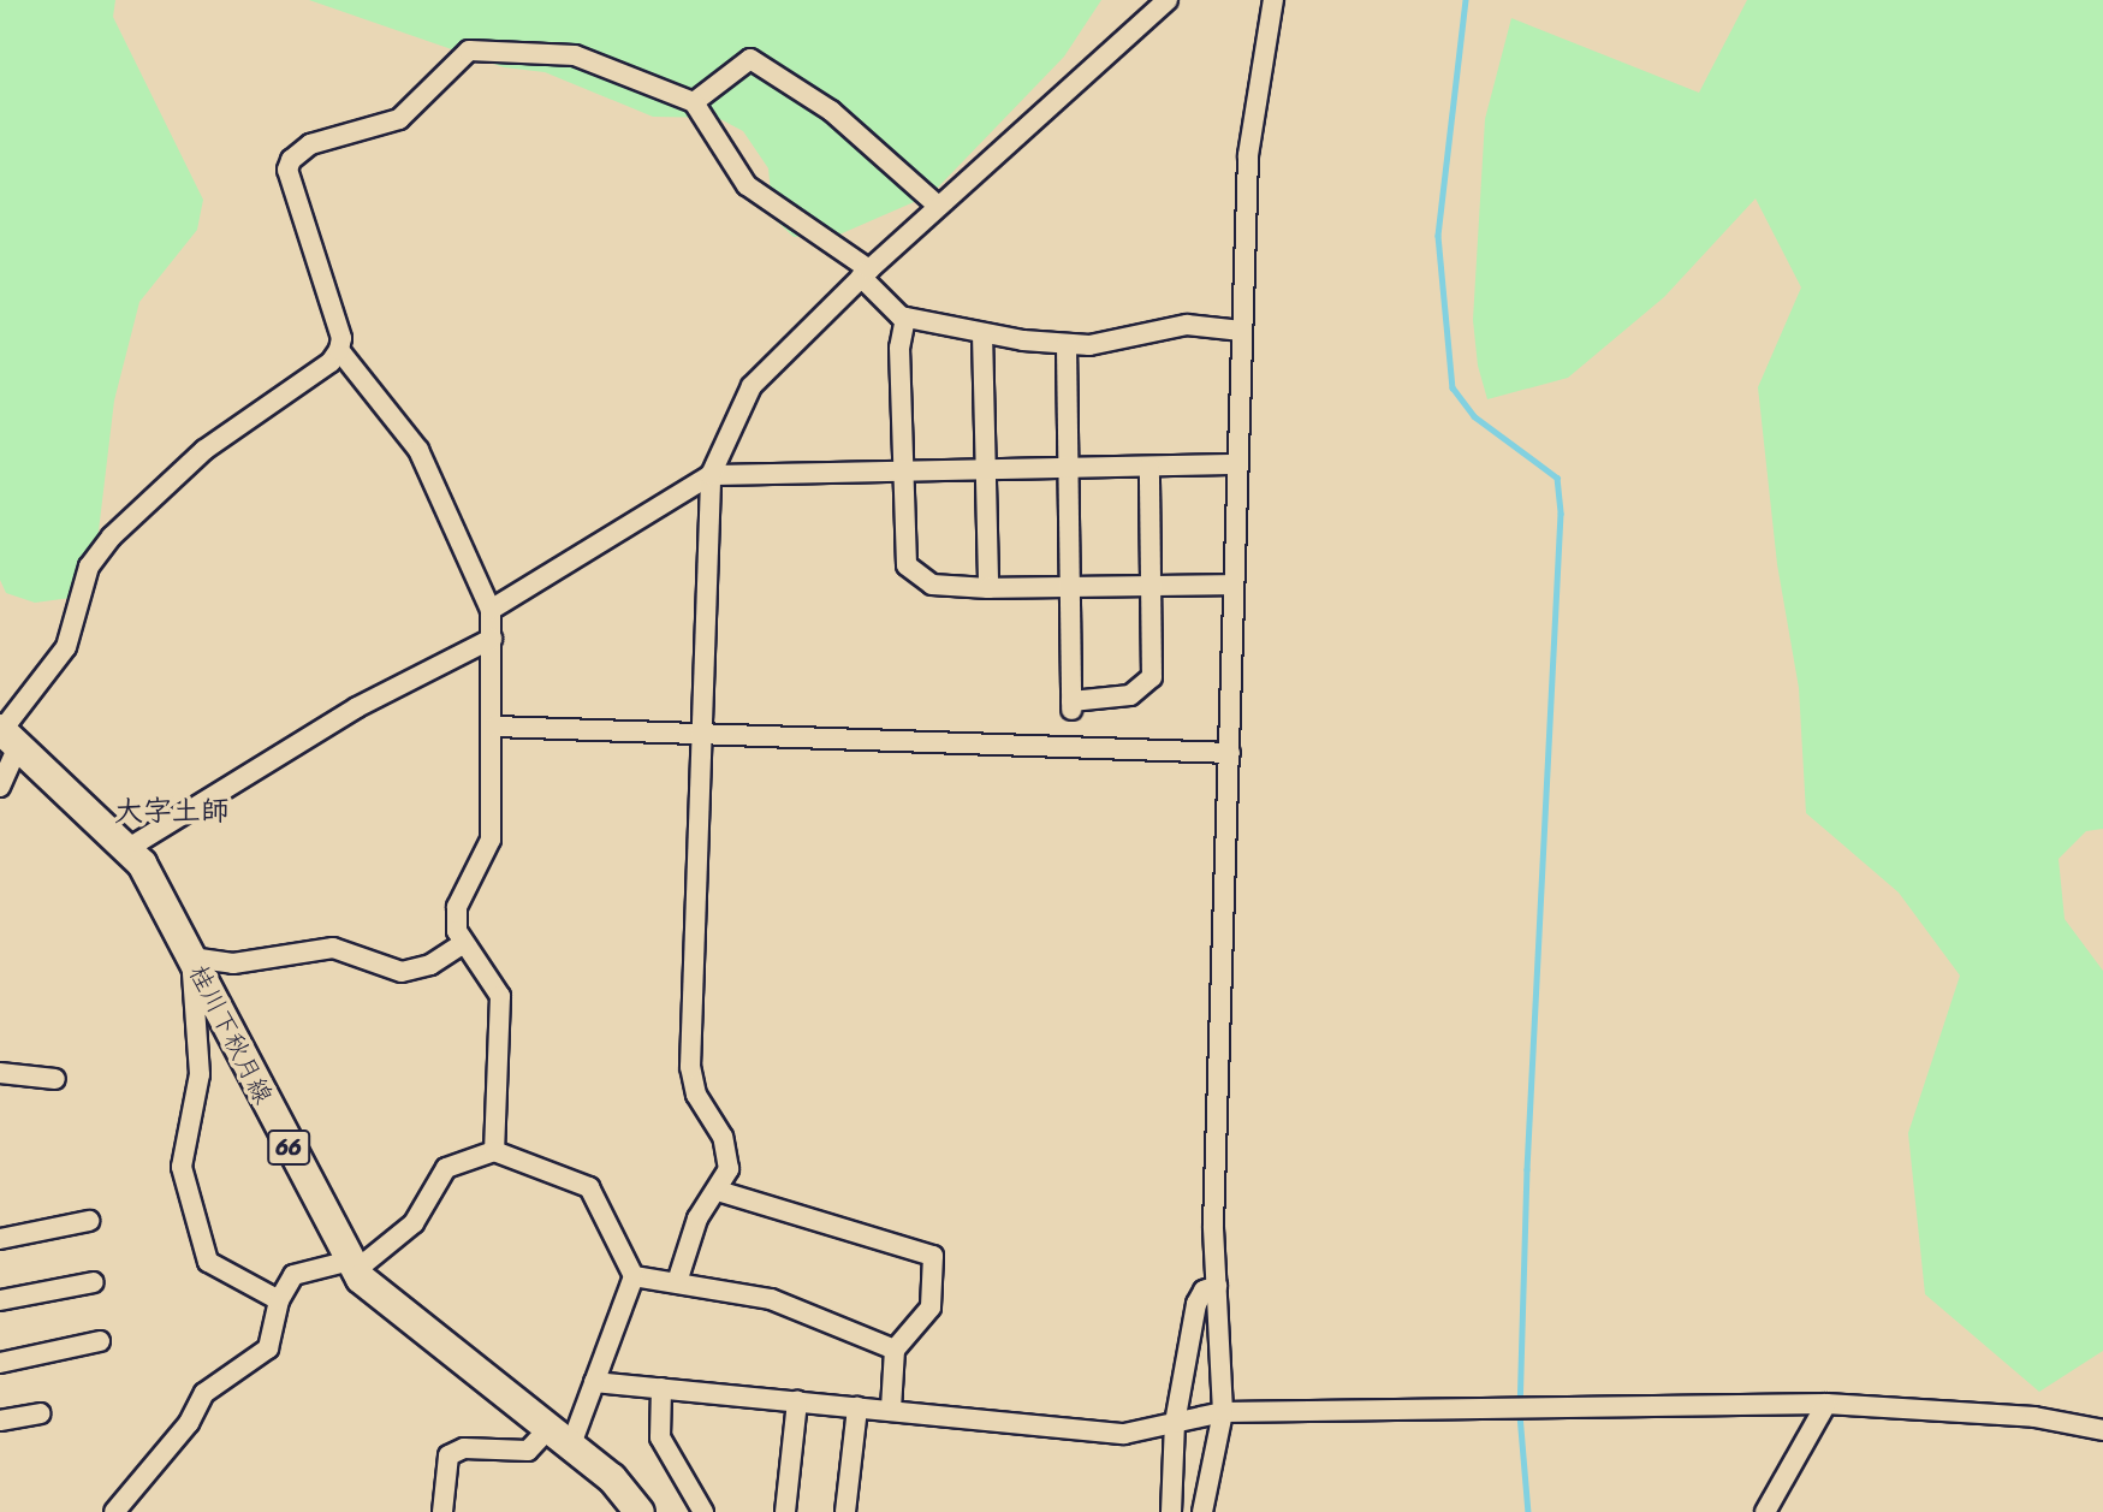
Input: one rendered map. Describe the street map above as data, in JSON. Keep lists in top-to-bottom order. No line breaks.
{"streets":{"main road":["桂川下秋月線","66"]},"districts":["大字土師"]}
